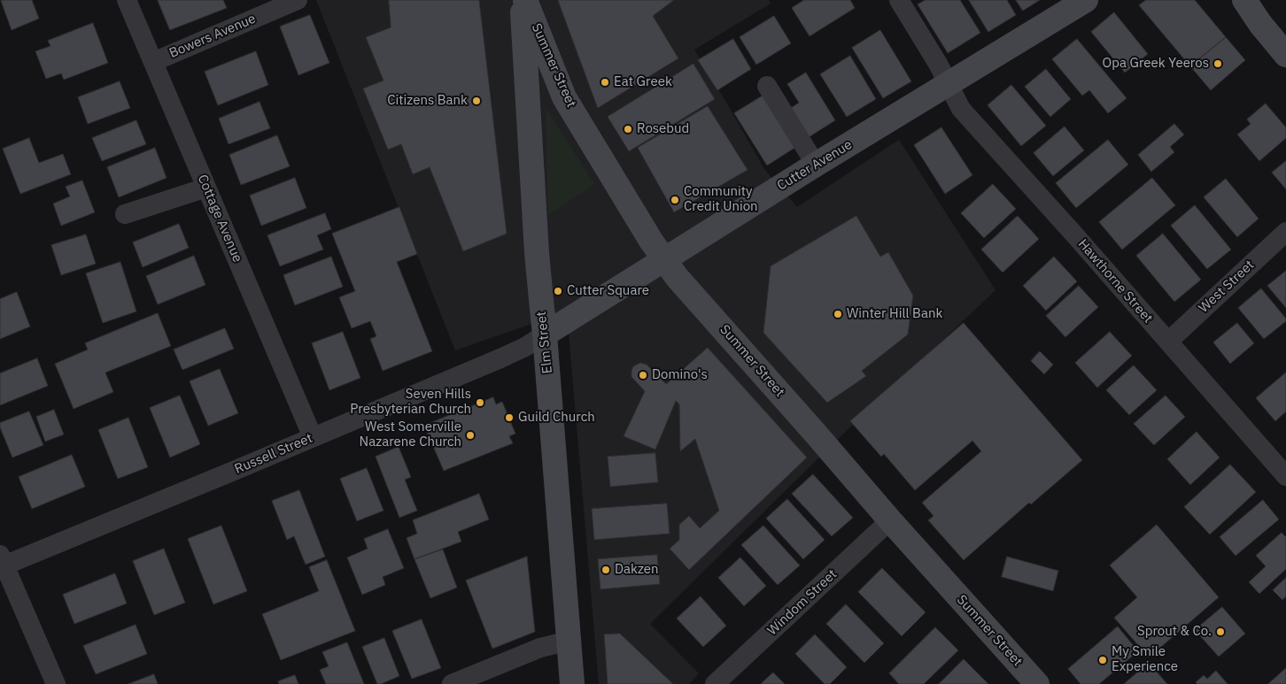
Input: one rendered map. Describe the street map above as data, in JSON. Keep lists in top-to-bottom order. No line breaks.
{"streets":{"main road":["Summer Street","Cutter Avenue","Elm Street"],"street":["Bowers Avenue","Cottage Avenue","Hawthorne Street","West Street","Russell Street","Windom Street"]},"crossings":[["Bowers Avenue","Cottage Avenue"],["Summer Street","Cutter Avenue"],["Summer Street","Elm Street"],["Summer Street","Windom Street"],["Cutter Avenue","Hawthorne Street"],["Cutter Avenue","Elm Street"],["Cutter Avenue","Russell Street"],["Cottage Avenue","Russell Street"],["Hawthorne Street","West Street"],["Elm Street","Russell Street"]],"places":["Opa Greek Yeeros","Eat Greek","Citizens Bank","Rosebud","Community Credit Union","Cutter Square","Winter Hill Bank","Domino's","Seven Hills Presbyterian Church","Guild Church","West Somerville Nazarene Church","Dakzen","Sprout & Co.","My Smile Experience"]}
